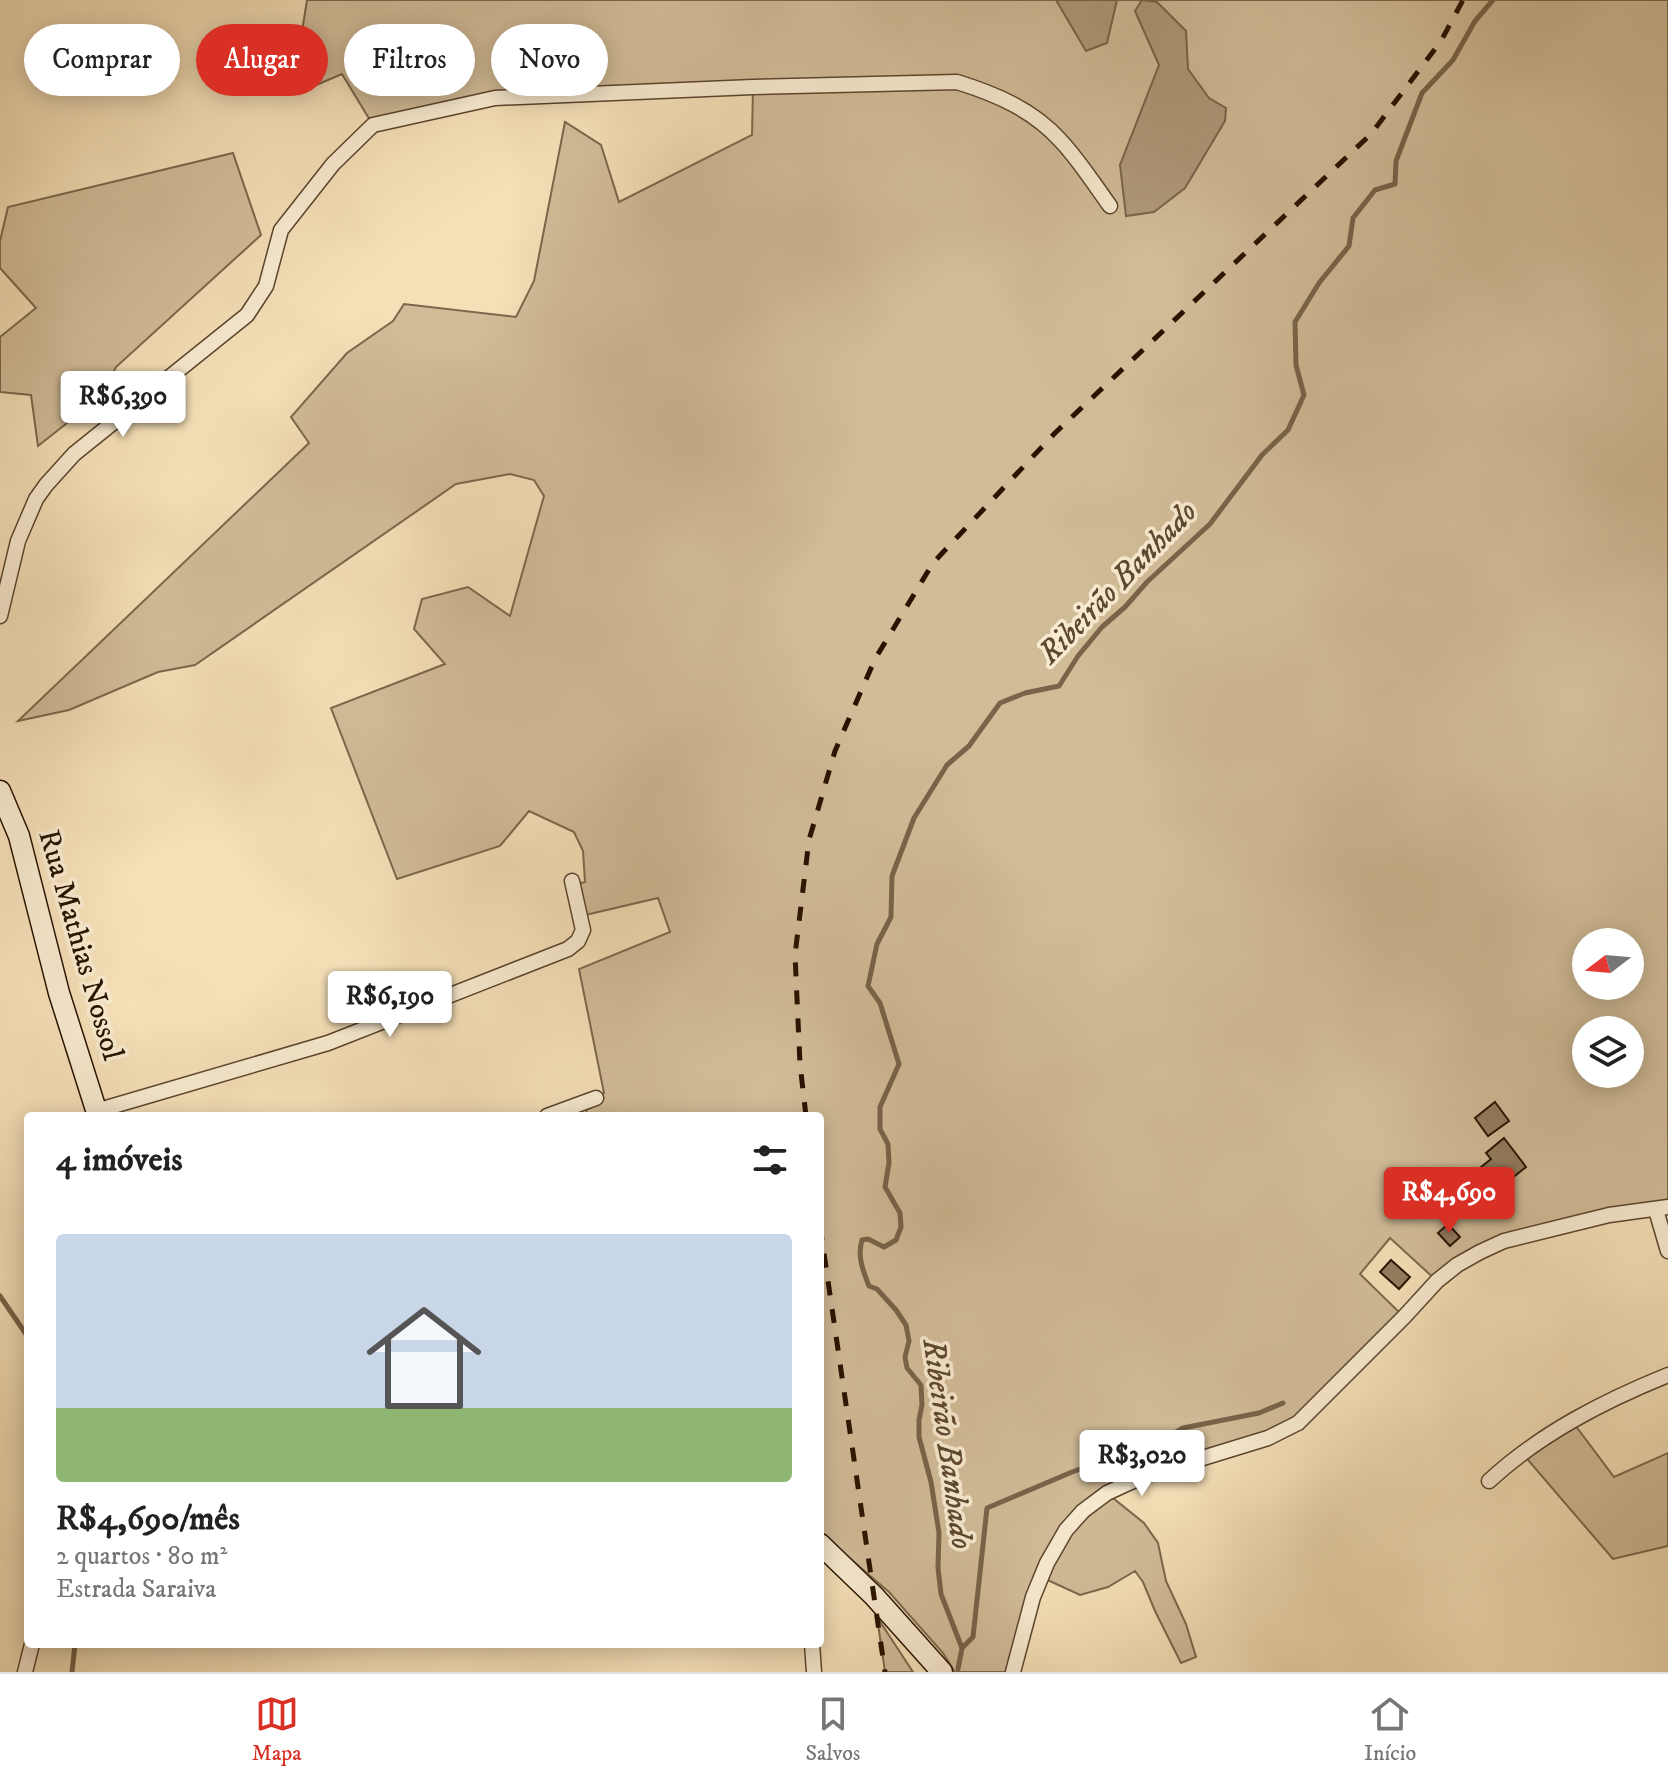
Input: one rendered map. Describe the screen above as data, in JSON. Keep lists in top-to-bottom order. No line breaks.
{"streets":{"street":["Rua Mathias Nossol"]},"water":["Ribeirão Banhado"],"north":"left","page":{"chip":["Comprar","Alugar","Filtros","Novo"],"price":["R$6,390","R$6,190","R$4,690","R$3,020"],"heading":"4 imóveis","list":[{"name":"R$4,690/mês","note":"2 quartos · 80 m² · Estrada Saraiva"}],"tabs":["Mapa","Salvos","Início"]}}
